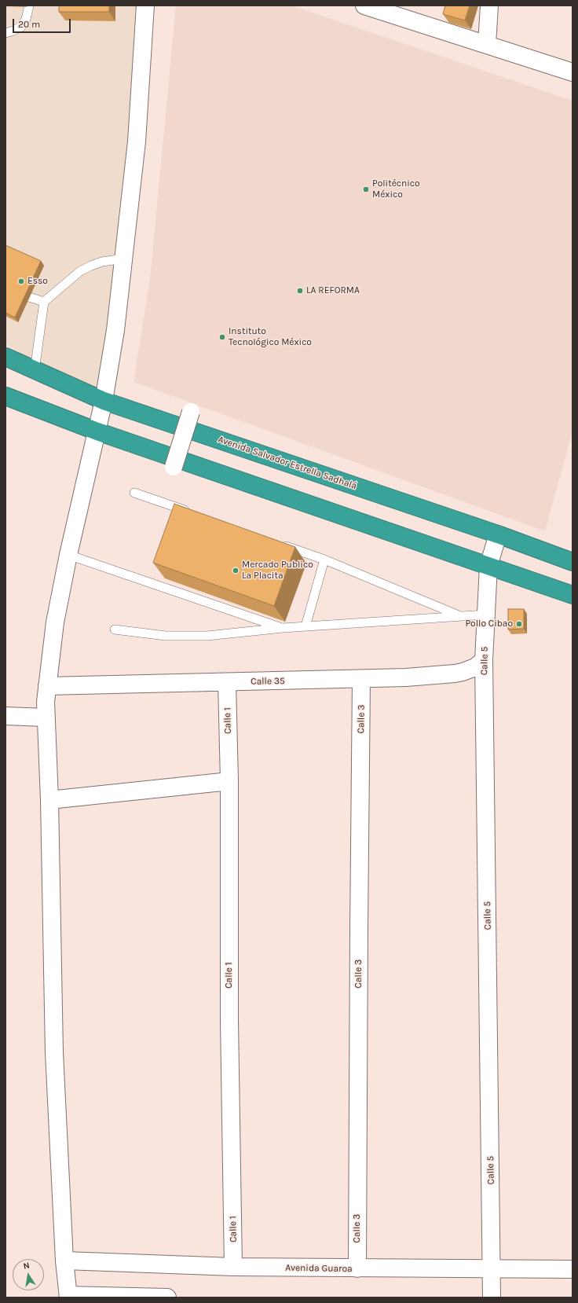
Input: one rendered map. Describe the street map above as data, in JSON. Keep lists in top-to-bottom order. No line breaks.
{"streets":{"highway":["Avenida Salvador Estrella Sadhalá"],"street":["Calle 5","Calle 35","Calle 3","Calle 1","Avenida Guaroa"]},"crossings":[["Avenida Salvador Estrella Sadhalá","Calle 5"],["Calle 5","Calle 35"],["Calle 5","Avenida Guaroa"],["Calle 35","Calle 3"],["Calle 35","Calle 1"],["Calle 3","Avenida Guaroa"],["Calle 1","Avenida Guaroa"]],"places":["Politécnico México","Esso","LA REFORMA","Instituto Tecnológico México","Mercado Publico La Placita","Pollo Cibao"],"scale_bar":"20 m","north":"top"}
